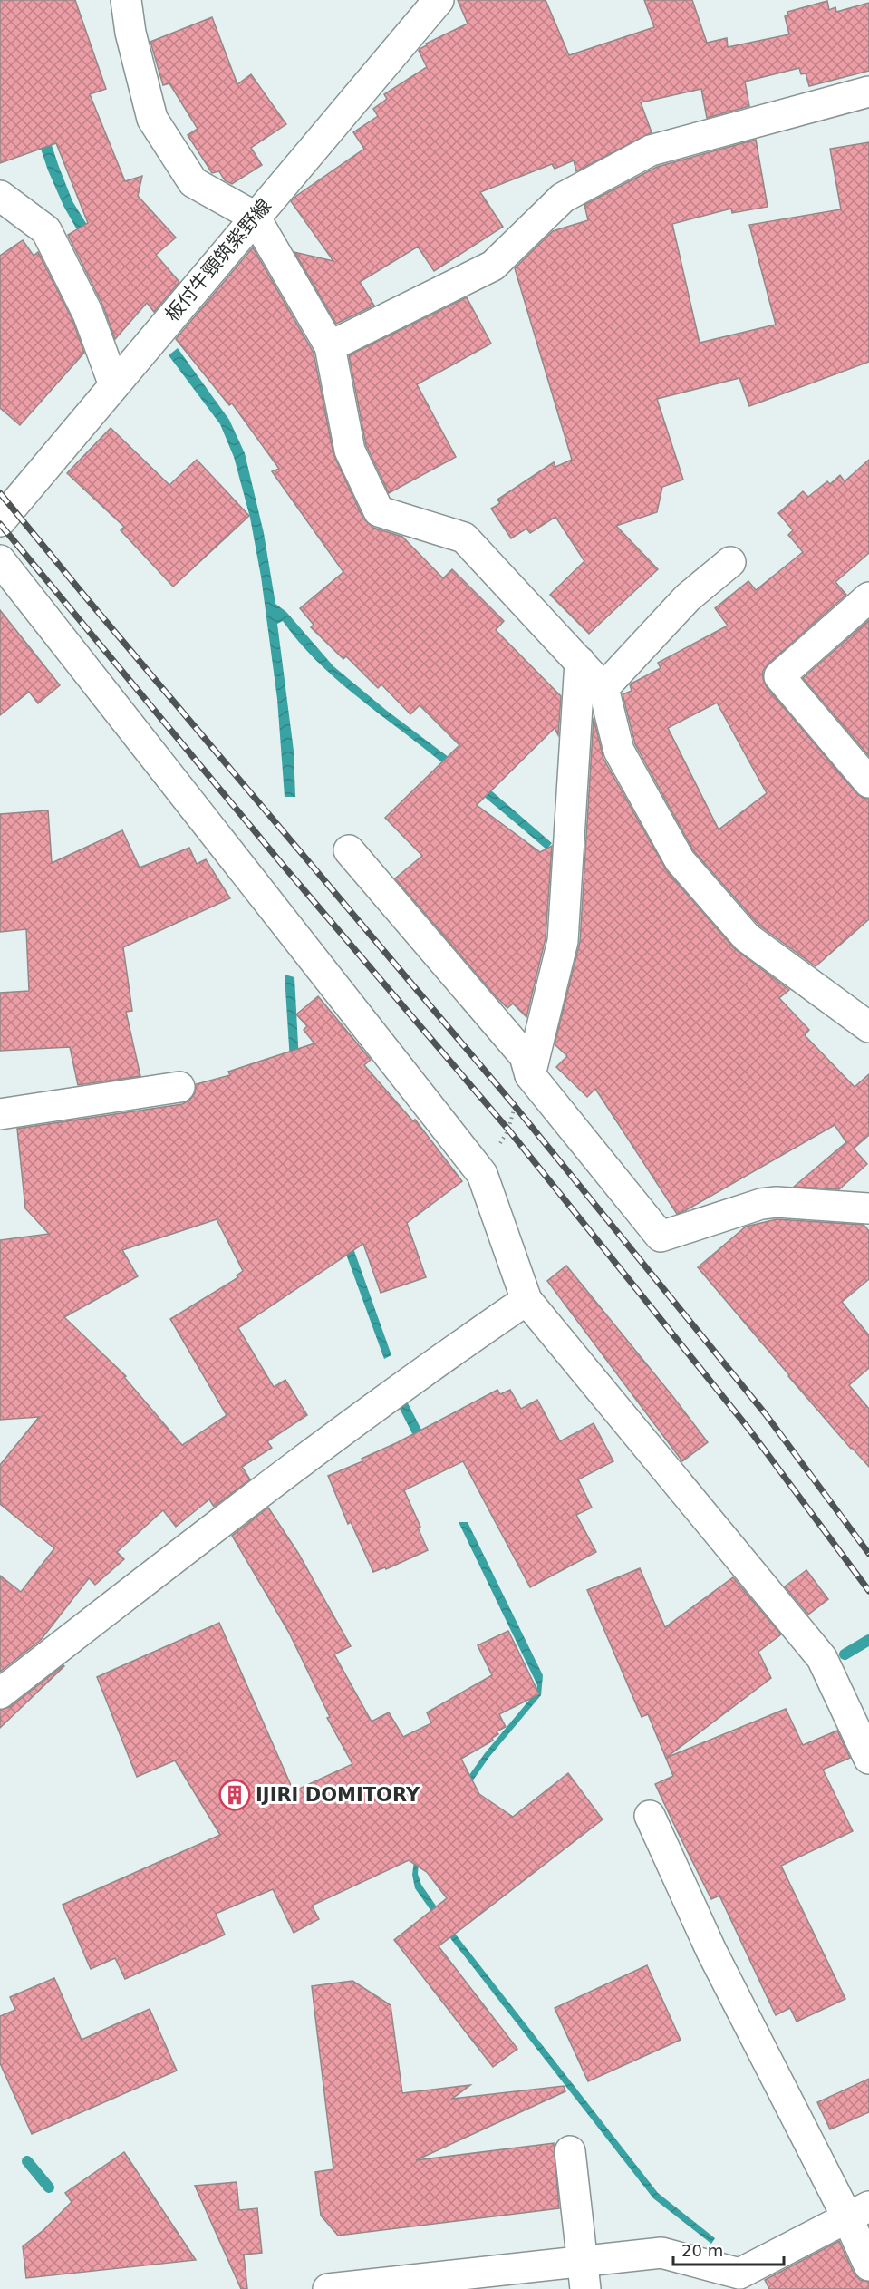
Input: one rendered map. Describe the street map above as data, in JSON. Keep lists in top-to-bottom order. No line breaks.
{"streets":{"street":["板付牛頸筑紫野線"]},"places":{"building":["IJIRI DOMITORY"]},"scale_bar":"20 m"}
